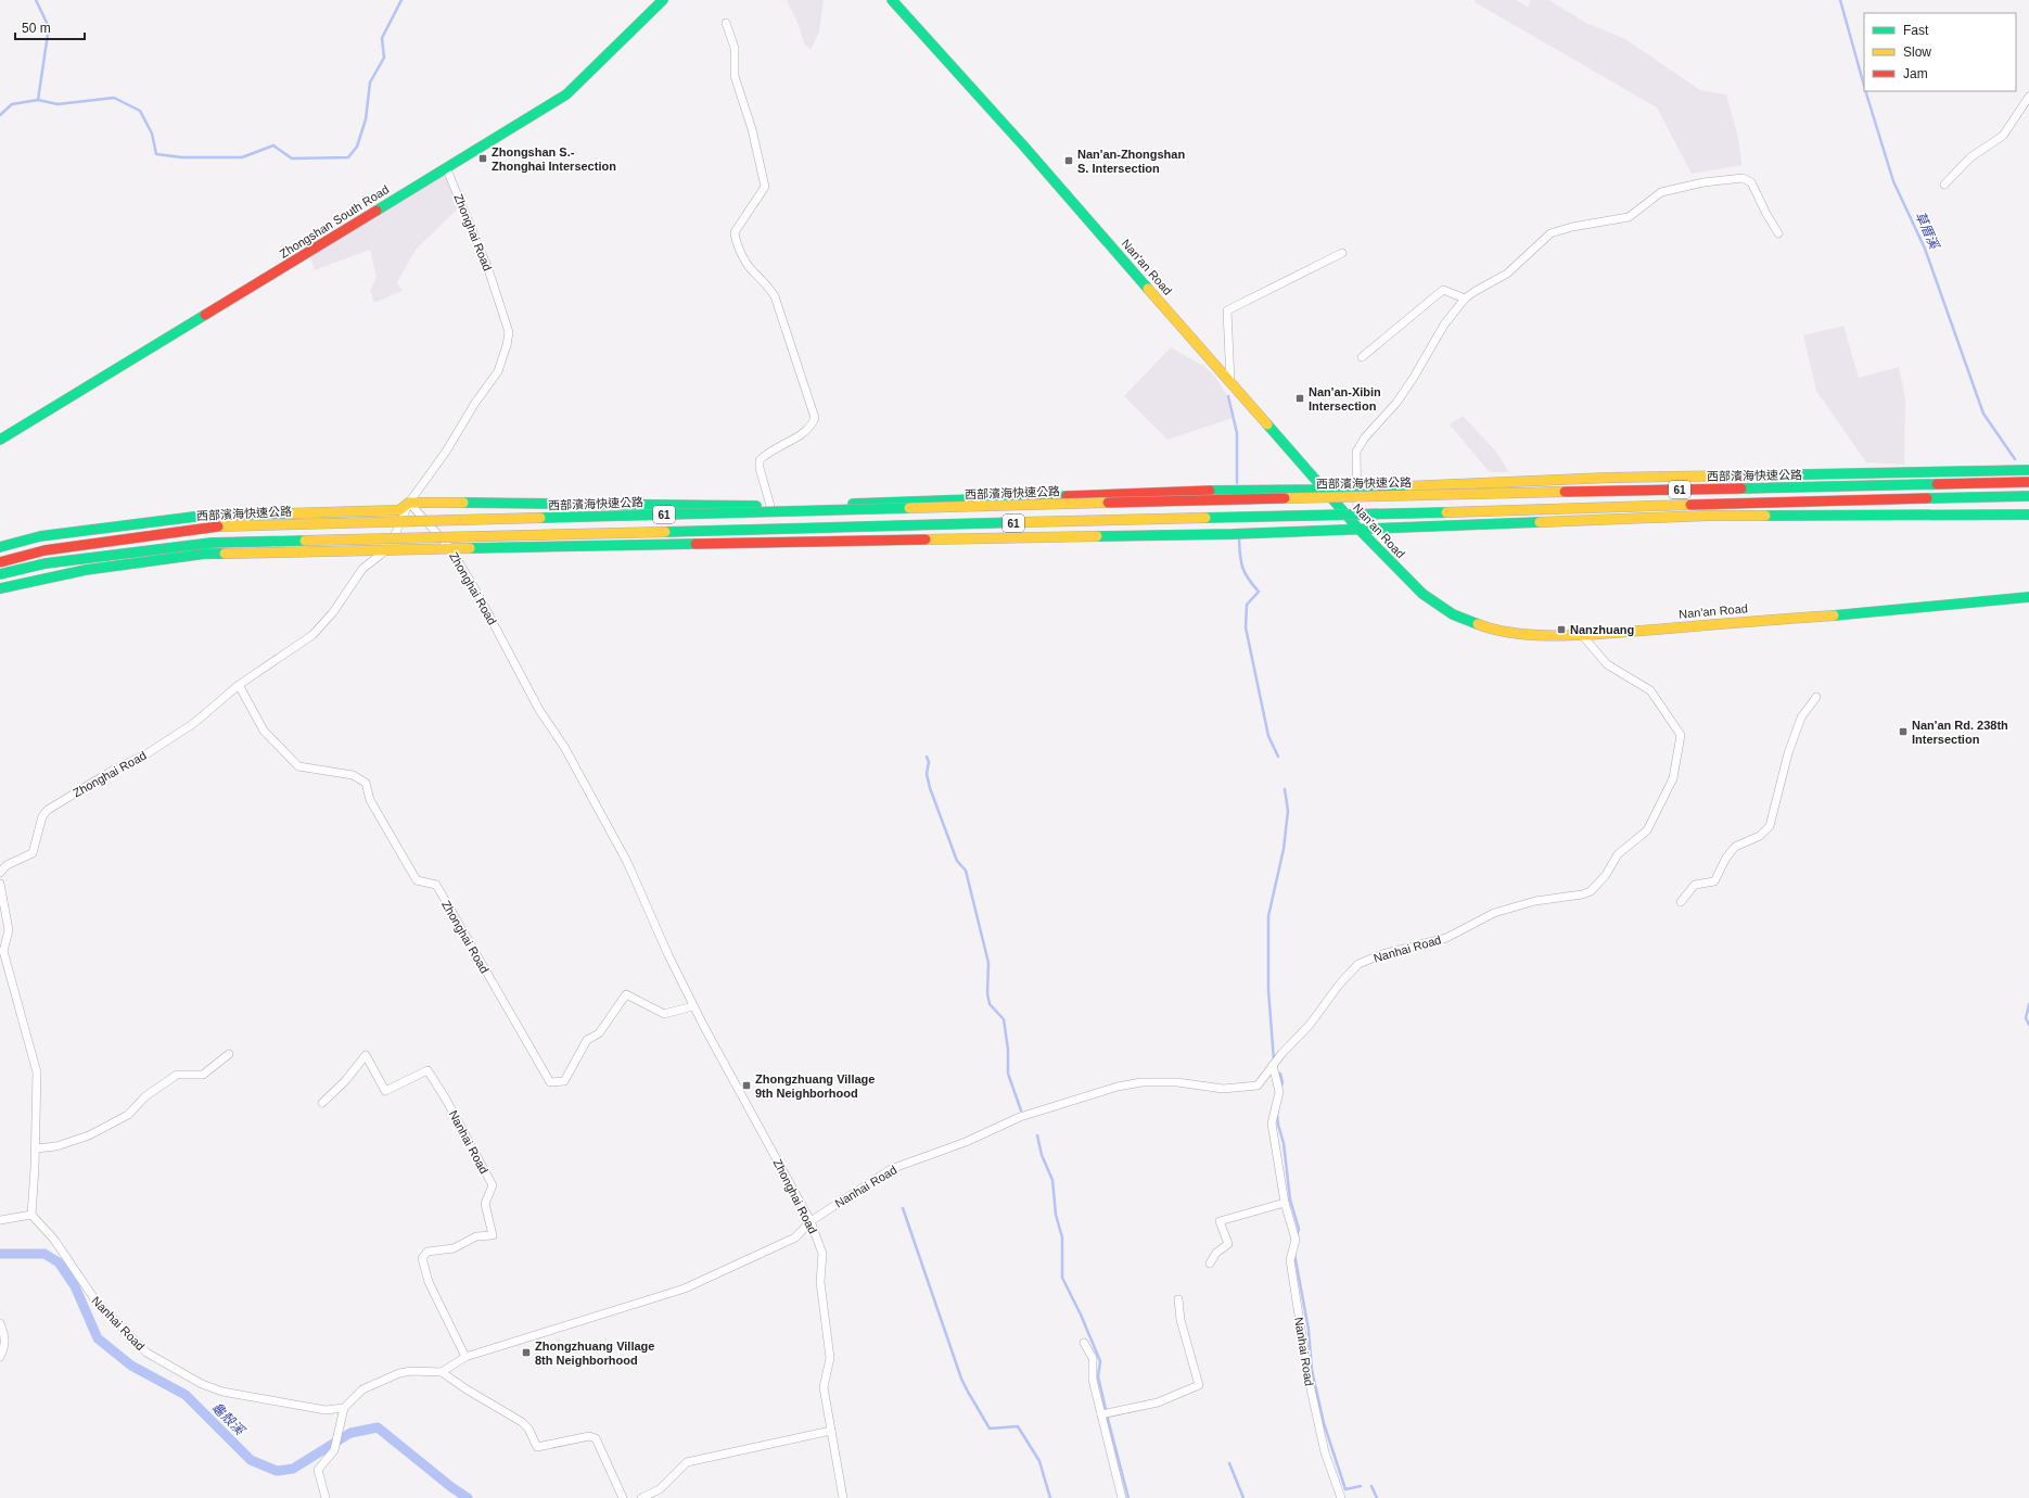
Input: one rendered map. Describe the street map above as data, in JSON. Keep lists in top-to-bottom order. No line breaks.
{"streets":{"main road":["Zhongshan South Road","Nan'an Road","西部濱海快速公路","61"],"street":["Zhonghai Road","Nanhai Road"]},"crossings":[["Zhongshan South Road","Zhonghai Road"],["Zhonghai Road","Nanhai Road"],["Nan'an Road","Nanhai Road"]],"water":["草厝溪","龜殼溪"],"places":{"transit":["Zhongshan S.- Zhonghai Intersection","Nan'an-Zhongshan S. Intersection","Nan'an-Xibin Intersection","Nanzhuang","Nan'an Rd. 238th Intersection","Zhongzhuang Village 9th Neighborhood","Zhongzhuang Village 8th Neighborhood"]},"legend":["Fast","Slow","Jam"],"scale_bar":"50 m"}
